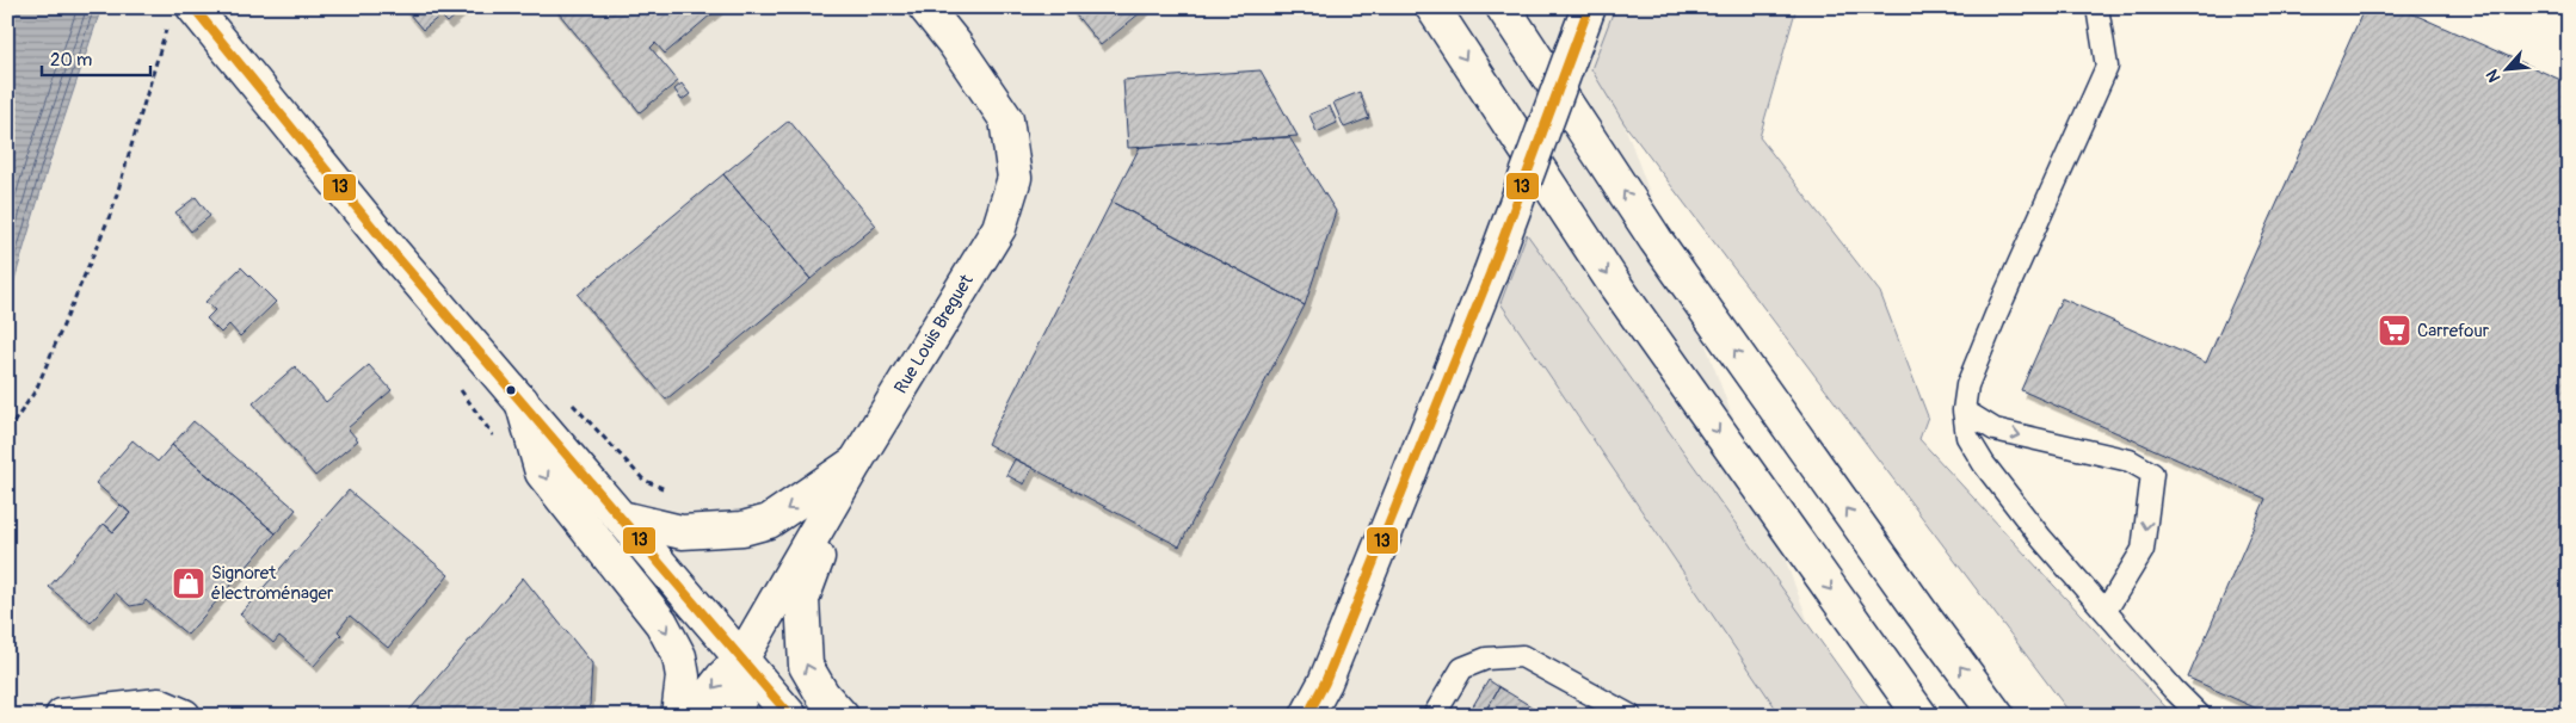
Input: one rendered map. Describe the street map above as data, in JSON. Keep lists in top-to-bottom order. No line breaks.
{"streets":{"main road":["Rue Louis Breguet"]},"places":{"supermarket":["Carrefour"],"shop":["Signoret électroménager"]},"lines":["transit line 13"],"scale_bar":"20 m","north":"bottom left"}
